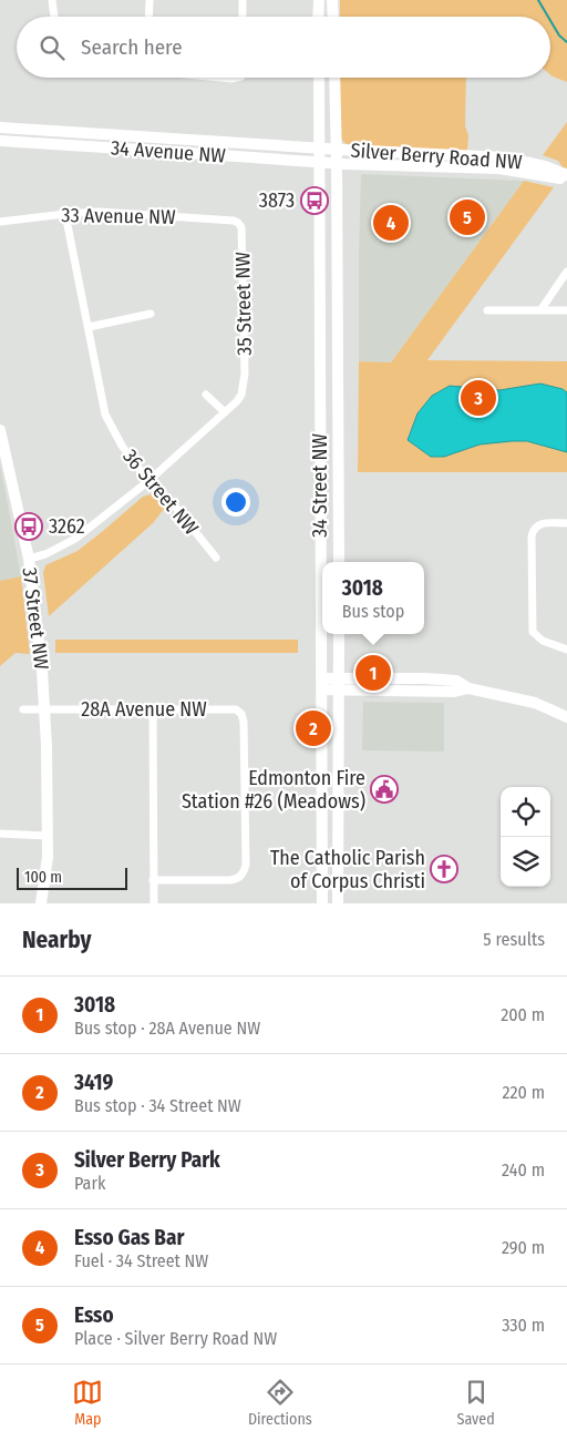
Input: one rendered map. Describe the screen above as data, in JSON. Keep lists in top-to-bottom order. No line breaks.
{"streets":{"main road":["34 Avenue NW","Silver Berry Road NW","34 Street NW","37 Street NW"],"street":["33 Avenue NW","35 Street NW","36 Street NW","28A Avenue NW"]},"crossings":[["34 Avenue NW","Silver Berry Road NW"],["34 Avenue NW","34 Street NW"],["Silver Berry Road NW","34 Street NW"],["33 Avenue NW","35 Street NW"],["33 Avenue NW","36 Street NW"],["37 Street NW","28A Avenue NW"]],"places":{"bus stop":["3873","3262"],"public building":["Edmonton Fire Station #26 (Meadows)"],"church":["The Catholic Parish of Corpus Christi"]},"scale_bar":"100 m","page":{"search":"Search here","pins":["5","4","3","1","2"],"popup":["3018","Bus stop"],"scale":"100 m","heading":["Nearby","5 results"],"list":[{"mark":"1","name":"3018","note":"Bus stop · 28A Avenue NW","value":"200 m"},{"mark":"2","name":"3419","note":"Bus stop · 34 Street NW","value":"220 m"},{"mark":"3","name":"Silver Berry Park","note":"Park","value":"240 m"},{"mark":"4","name":"Esso Gas Bar","note":"Fuel · 34 Street NW","value":"290 m"},{"mark":"5","name":"Esso","note":"Place · Silver Berry Road NW","value":"330 m"}],"nav":["Map","Directions","Saved"]}}
